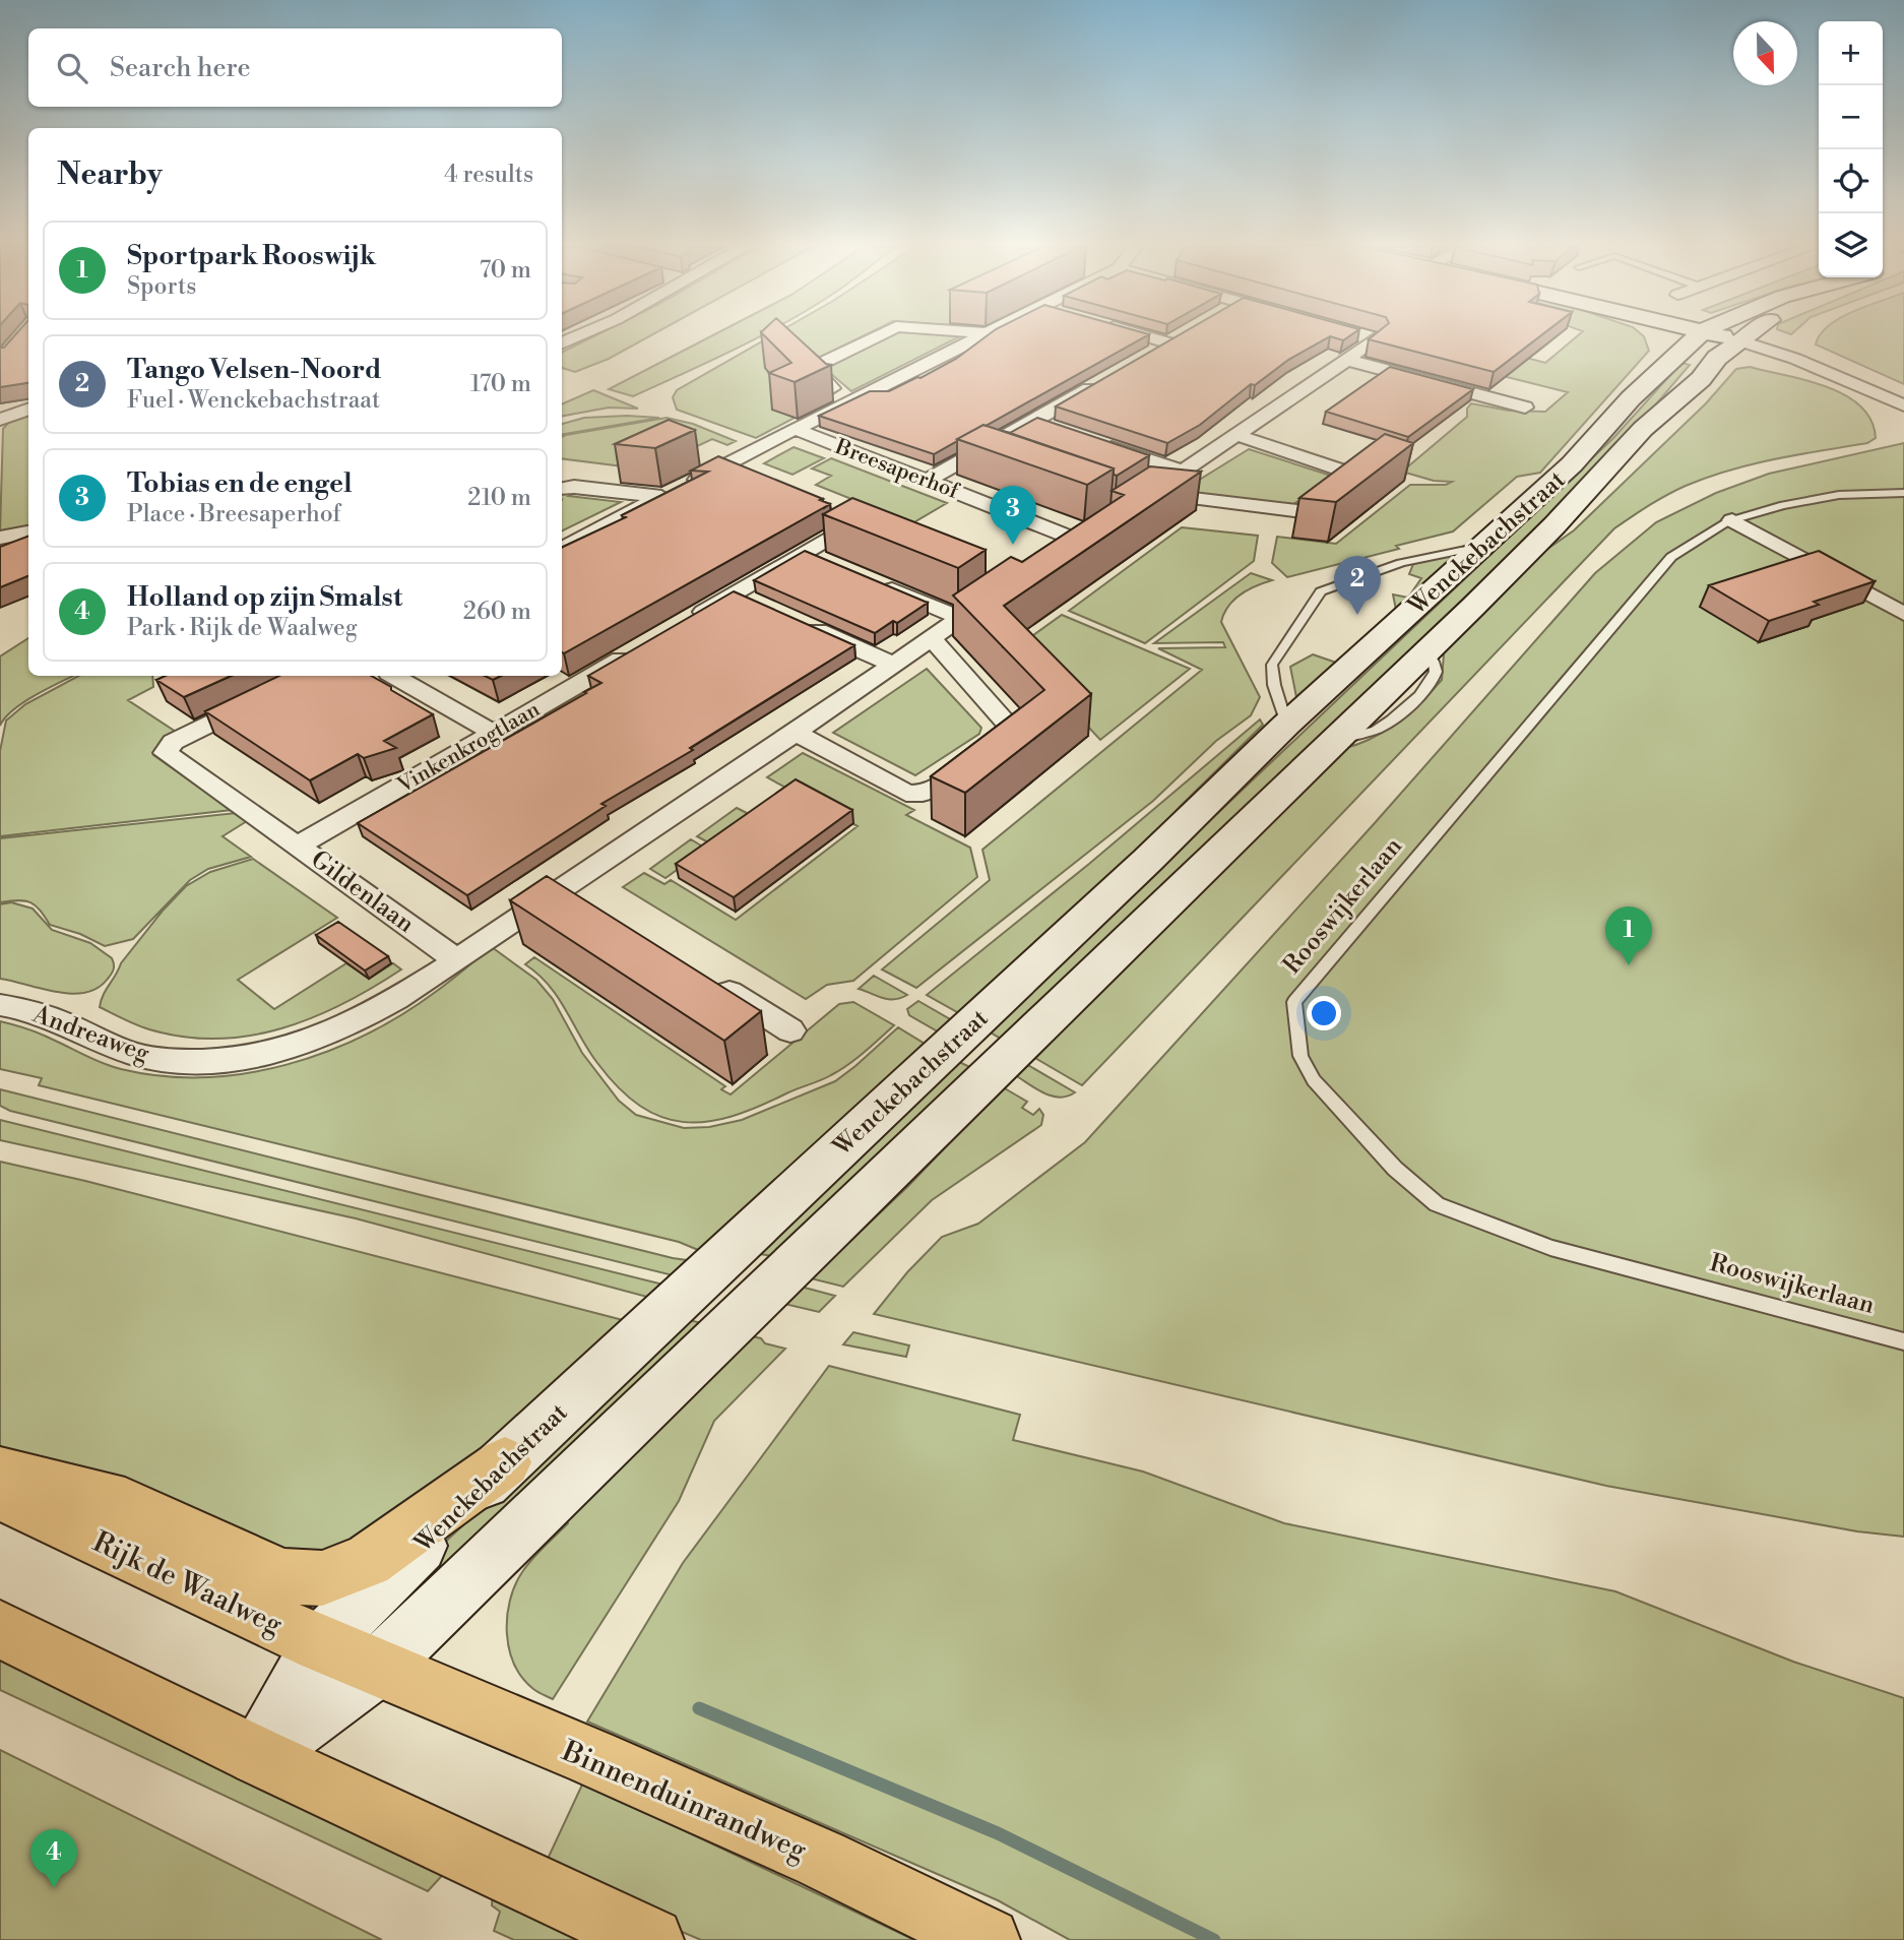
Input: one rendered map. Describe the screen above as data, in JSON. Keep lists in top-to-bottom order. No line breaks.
{"streets":{"main road":["Rijk de Waalweg","Binnenduinrandweg"],"street":["Breesaperhof","Wenckebachstraat","Vinkenkrogtlaan","Gildenlaan","Andreaweg"],"lane":["Rooswijkerlaan"]},"crossings":[["Wenckebachstraat","Rijk de Waalweg"],["Wenckebachstraat","Binnenduinrandweg"],["Vinkenkrogtlaan","Gildenlaan"],["Gildenlaan","Andreaweg"],["Rijk de Waalweg","Binnenduinrandweg"]],"north":"bottom","page":{"map_buttons":["+","−"],"search":"Search here","heading":["Nearby","4 results"],"list":[{"mark":"1","name":"Sportpark Rooswijk","note":"Sports","value":"70 m"},{"mark":"2","name":"Tango Velsen-Noord","note":"Fuel · Wenckebachstraat","value":"170 m"},{"mark":"3","name":"Tobias en de engel","note":"Place · Breesaperhof","value":"210 m"},{"mark":"4","name":"Holland op zijn Smalst","note":"Park · Rijk de Waalweg","value":"260 m"}],"pins":["3","2","1","4"]}}
